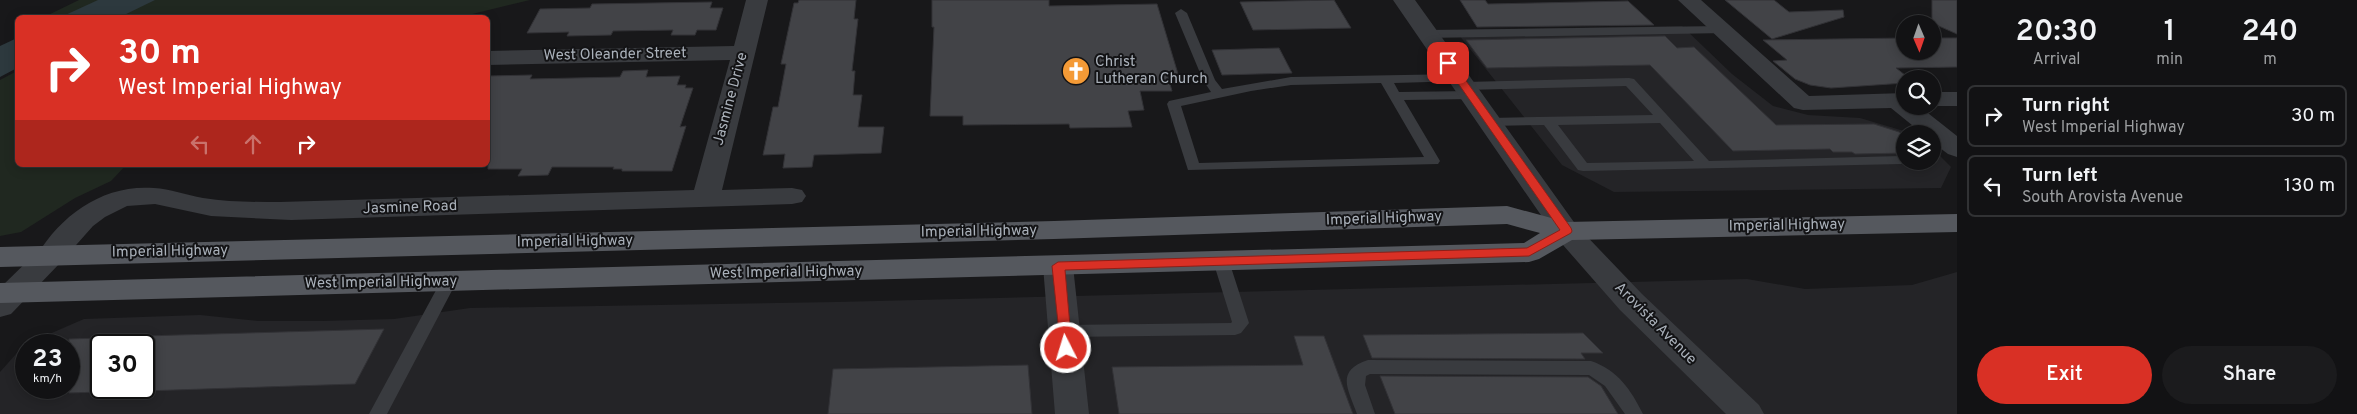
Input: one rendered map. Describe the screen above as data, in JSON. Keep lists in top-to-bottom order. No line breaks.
{"streets":{"main road":["Imperial Highway","West Imperial Highway"],"street":["West Oleander Street","Jasmine Drive","Jasmine Road","Arovista Avenue"]},"crossings":[["West Oleander Street","Jasmine Drive"],["Jasmine Drive","Jasmine Road"],["Jasmine Road","Imperial Highway"],["Jasmine Road","West Imperial Highway"],["Imperial Highway","West Imperial Highway"],["Imperial Highway","Arovista Avenue"],["West Imperial Highway","Arovista Avenue"]],"places":{"church":["Christ Lutheran Church"]},"north":"bottom","page":{"eta":["20:30","Arrival","1","min","240","m"],"turn":["30 m","West Imperial Highway"],"list":[{"name":"Turn right","note":"West Imperial Highway","value":"30 m"},{"name":"Turn left","note":"South Arovista Avenue","value":"130 m"}],"speed":"23 km/h","limit":"30","buttons":["Exit","Share"]}}
